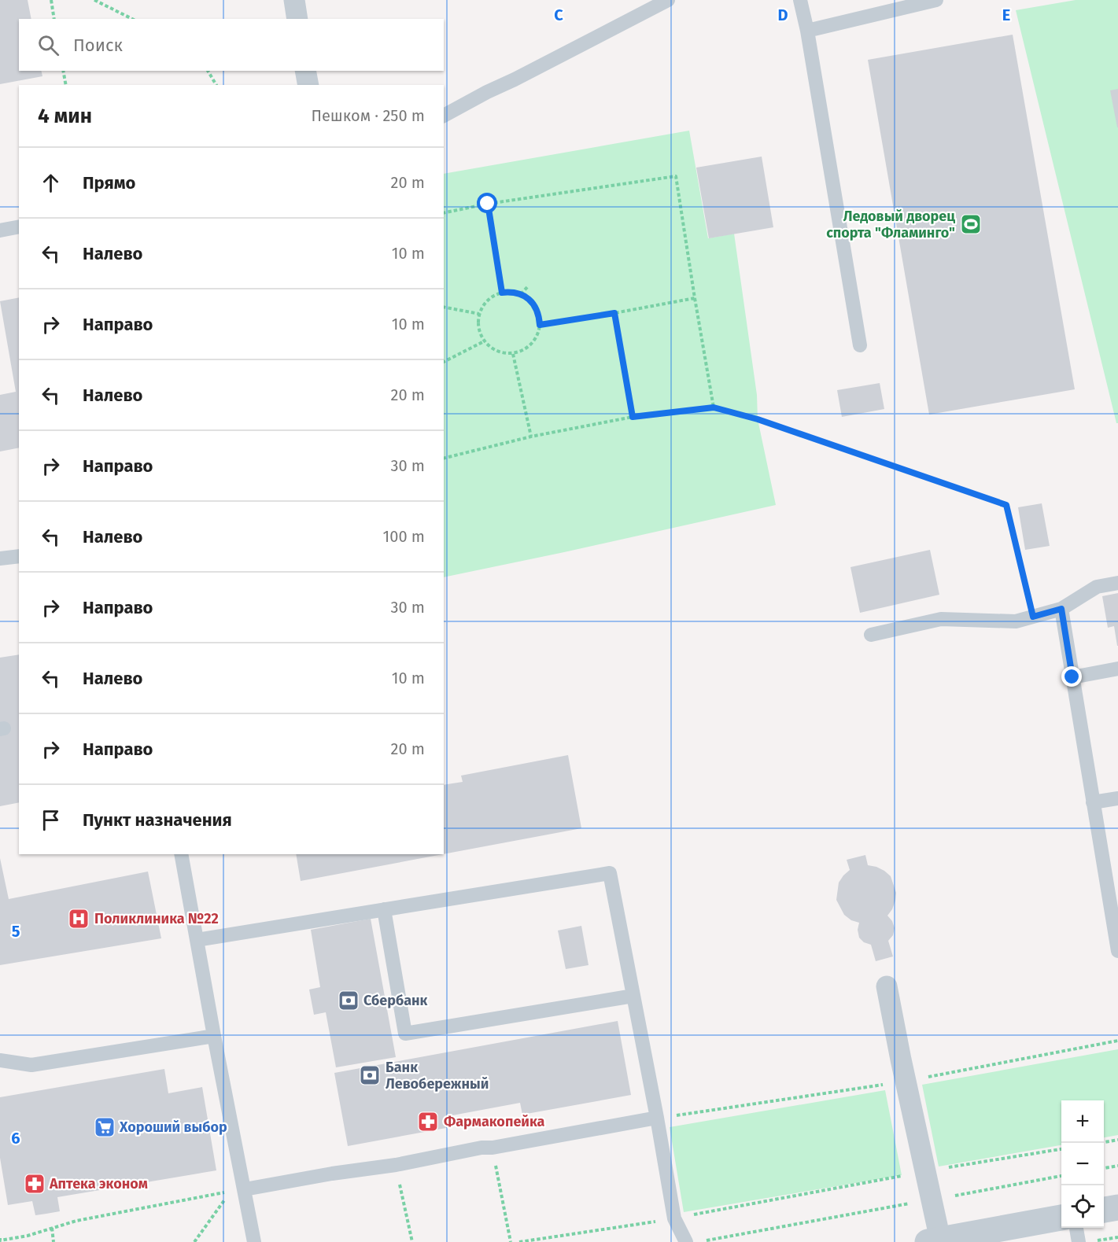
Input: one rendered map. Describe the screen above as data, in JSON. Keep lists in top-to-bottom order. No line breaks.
{"places":{"sports":["Ледовый дворец спорта \"Фламинго\""],"hospital":["Поликлиника №22"],"bank":["Сбербанк","Банк Левобережный"],"pharmacy":["Фармакопейка","Аптека эконом"],"supermarket":["Хороший выбор"]},"page":{"search":"Поиск","heading":["4 мин","Пешком · 250 m"],"list":[["Прямо","20 m"],["Налево","10 m"],["Направо","10 m"],["Налево","20 m"],["Направо","30 m"],["Налево","100 m"],["Направо","30 m"],["Налево","10 m"],["Направо","20 m"],"Пункт назначения"],"map_buttons":["+","−"]},"grid":{"columns":["C","D","E"],"rows":["5","6"]}}
